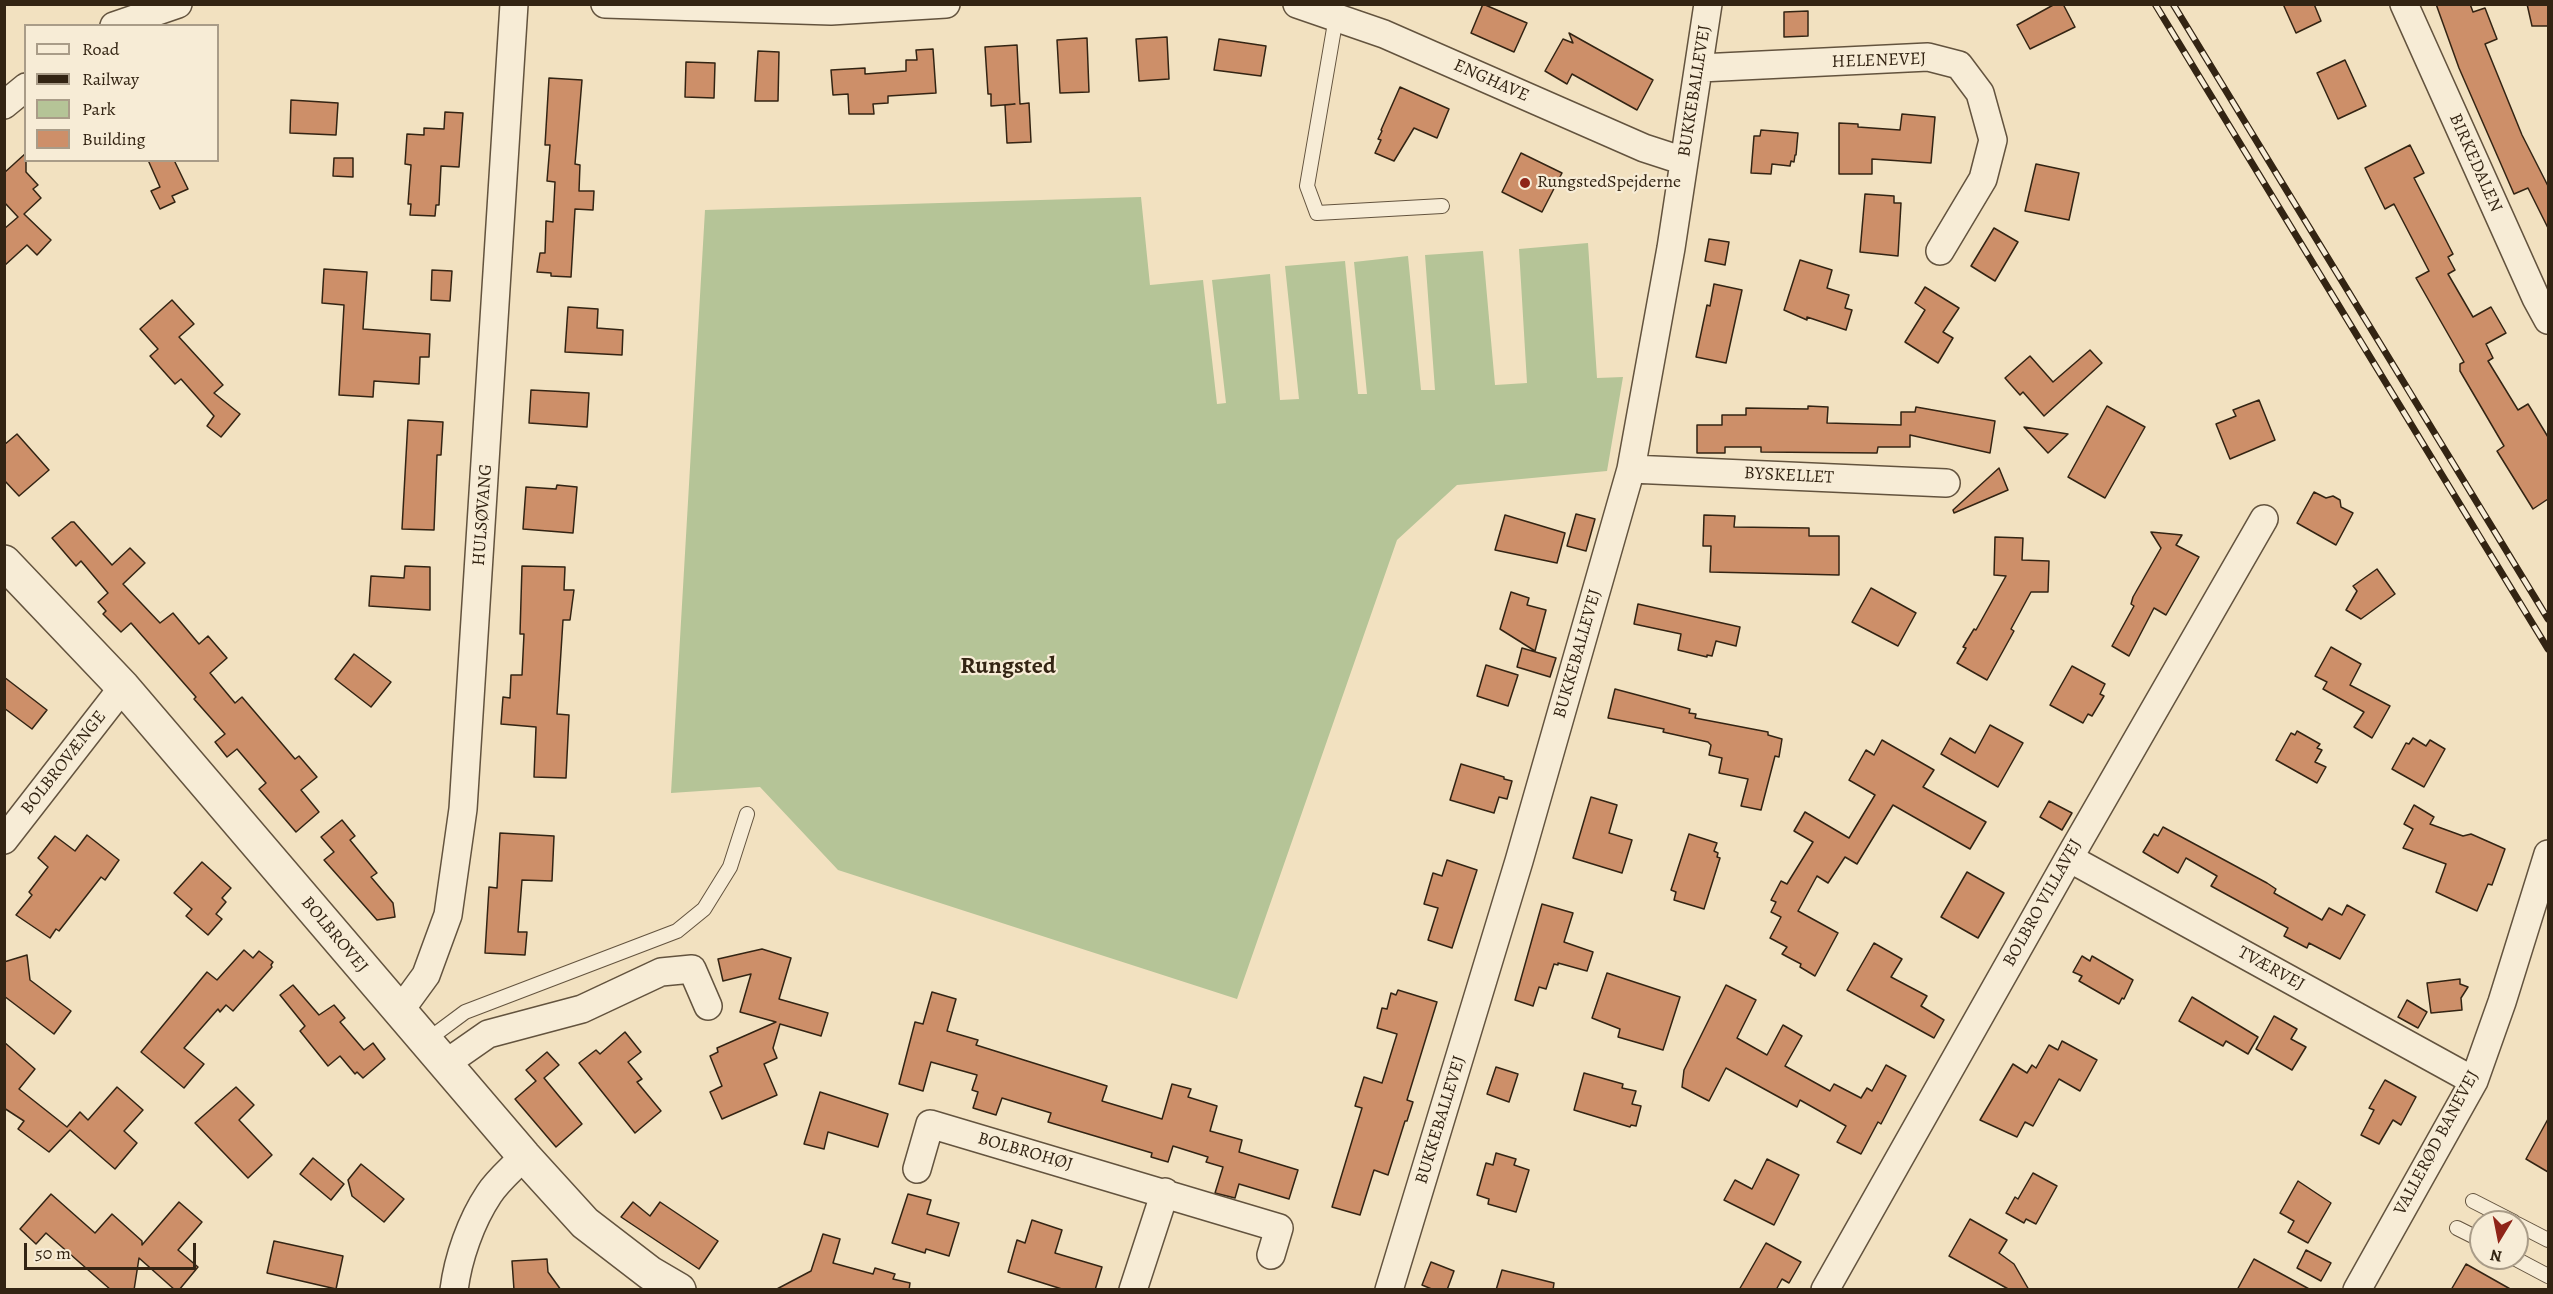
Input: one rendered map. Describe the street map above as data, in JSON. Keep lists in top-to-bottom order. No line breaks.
{"streets":{"street":["HELENEVEJ","ENGHAVE","BUKKEBALLEVEJ","BIRKEDALEN","BYSKELLET","HULSØVANG","BOLBROVÆNGE","BOLBRO VILLAVEJ","BOLBROVEJ","TVÆRVEJ","VALLERØD BANEVEJ","BOLBROHØJ"]},"crossings":[["HELENEVEJ","BUKKEBALLEVEJ"],["ENGHAVE","BUKKEBALLEVEJ"],["BUKKEBALLEVEJ","BYSKELLET"],["HULSØVANG","BOLBROVEJ"],["BOLBROVÆNGE","BOLBROVEJ"],["BOLBRO VILLAVEJ","TVÆRVEJ"],["TVÆRVEJ","VALLERØD BANEVEJ"]],"districts":["Rungsted"],"places":["RungstedSpejderne"],"legend":["Road","Railway","Park","Building"],"scale_bar":"50 m","north":"bottom"}
